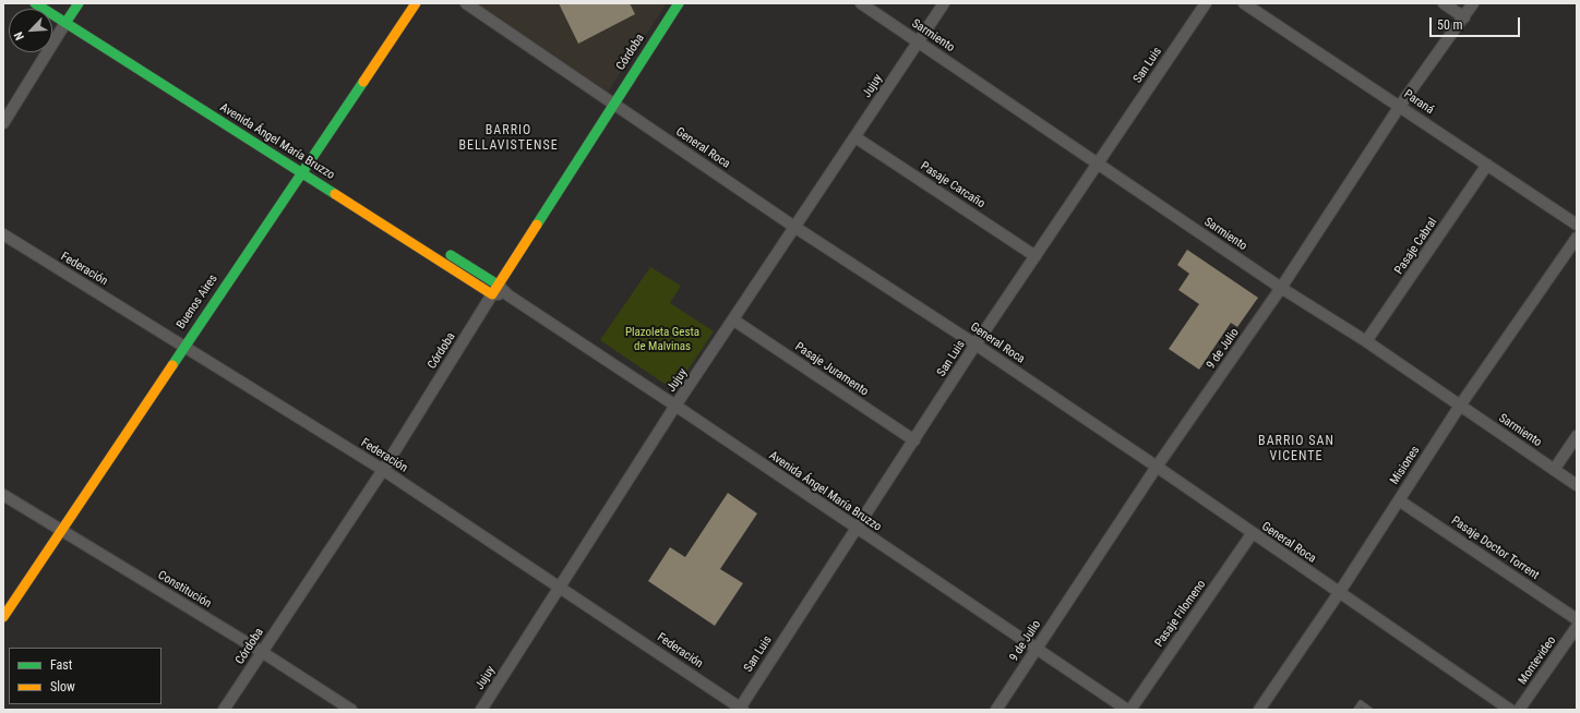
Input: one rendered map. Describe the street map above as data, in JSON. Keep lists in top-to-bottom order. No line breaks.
{"streets":{"street":["Sarmiento","Córdoba","San Luis","Jujuy","Paraná","Avenida Ángel María Bruzzo","General Roca","Pasaje Carcaño","Pasaje Cabral","Federación","Buenos Aires","9 de Julio","Pasaje Juramento","Misiones","Pasaje Doctor Torrent","Constitución","Pasaje Filomeno","Montevideo"]},"crossings":[["Sarmiento","San Luis"],["Sarmiento","Jujuy"],["Sarmiento","Pasaje Cabral"],["Sarmiento","9 de Julio"],["Sarmiento","Misiones"],["Córdoba","Avenida Ángel María Bruzzo"],["Córdoba","General Roca"],["Córdoba","Federación"],["Córdoba","Constitución"],["San Luis","Avenida Ángel María Bruzzo"],["San Luis","General Roca"],["San Luis","Pasaje Carcaño"],["San Luis","Federación"],["San Luis","Pasaje Juramento"],["Jujuy","Avenida Ángel María Bruzzo"],["Jujuy","General Roca"],["Jujuy","Pasaje Carcaño"],["Jujuy","Federación"],["Jujuy","Pasaje Juramento"],["Paraná","Pasaje Cabral"],["Paraná","9 de Julio"],["Avenida Ángel María Bruzzo","Buenos Aires"],["Avenida Ángel María Bruzzo","9 de Julio"],["General Roca","9 de Julio"],["General Roca","Misiones"],["General Roca","Pasaje Filomeno"],["Federación","Buenos Aires"],["Buenos Aires","Constitución"],["Misiones","Pasaje Doctor Torrent"]],"districts":["BARRIO BELLAVISTENSE","BARRIO SAN VICENTE"],"parks":["Plazoleta Gesta de Malvinas"],"legend":["Fast","Slow"],"scale_bar":"50 m","north":"bottom left"}
